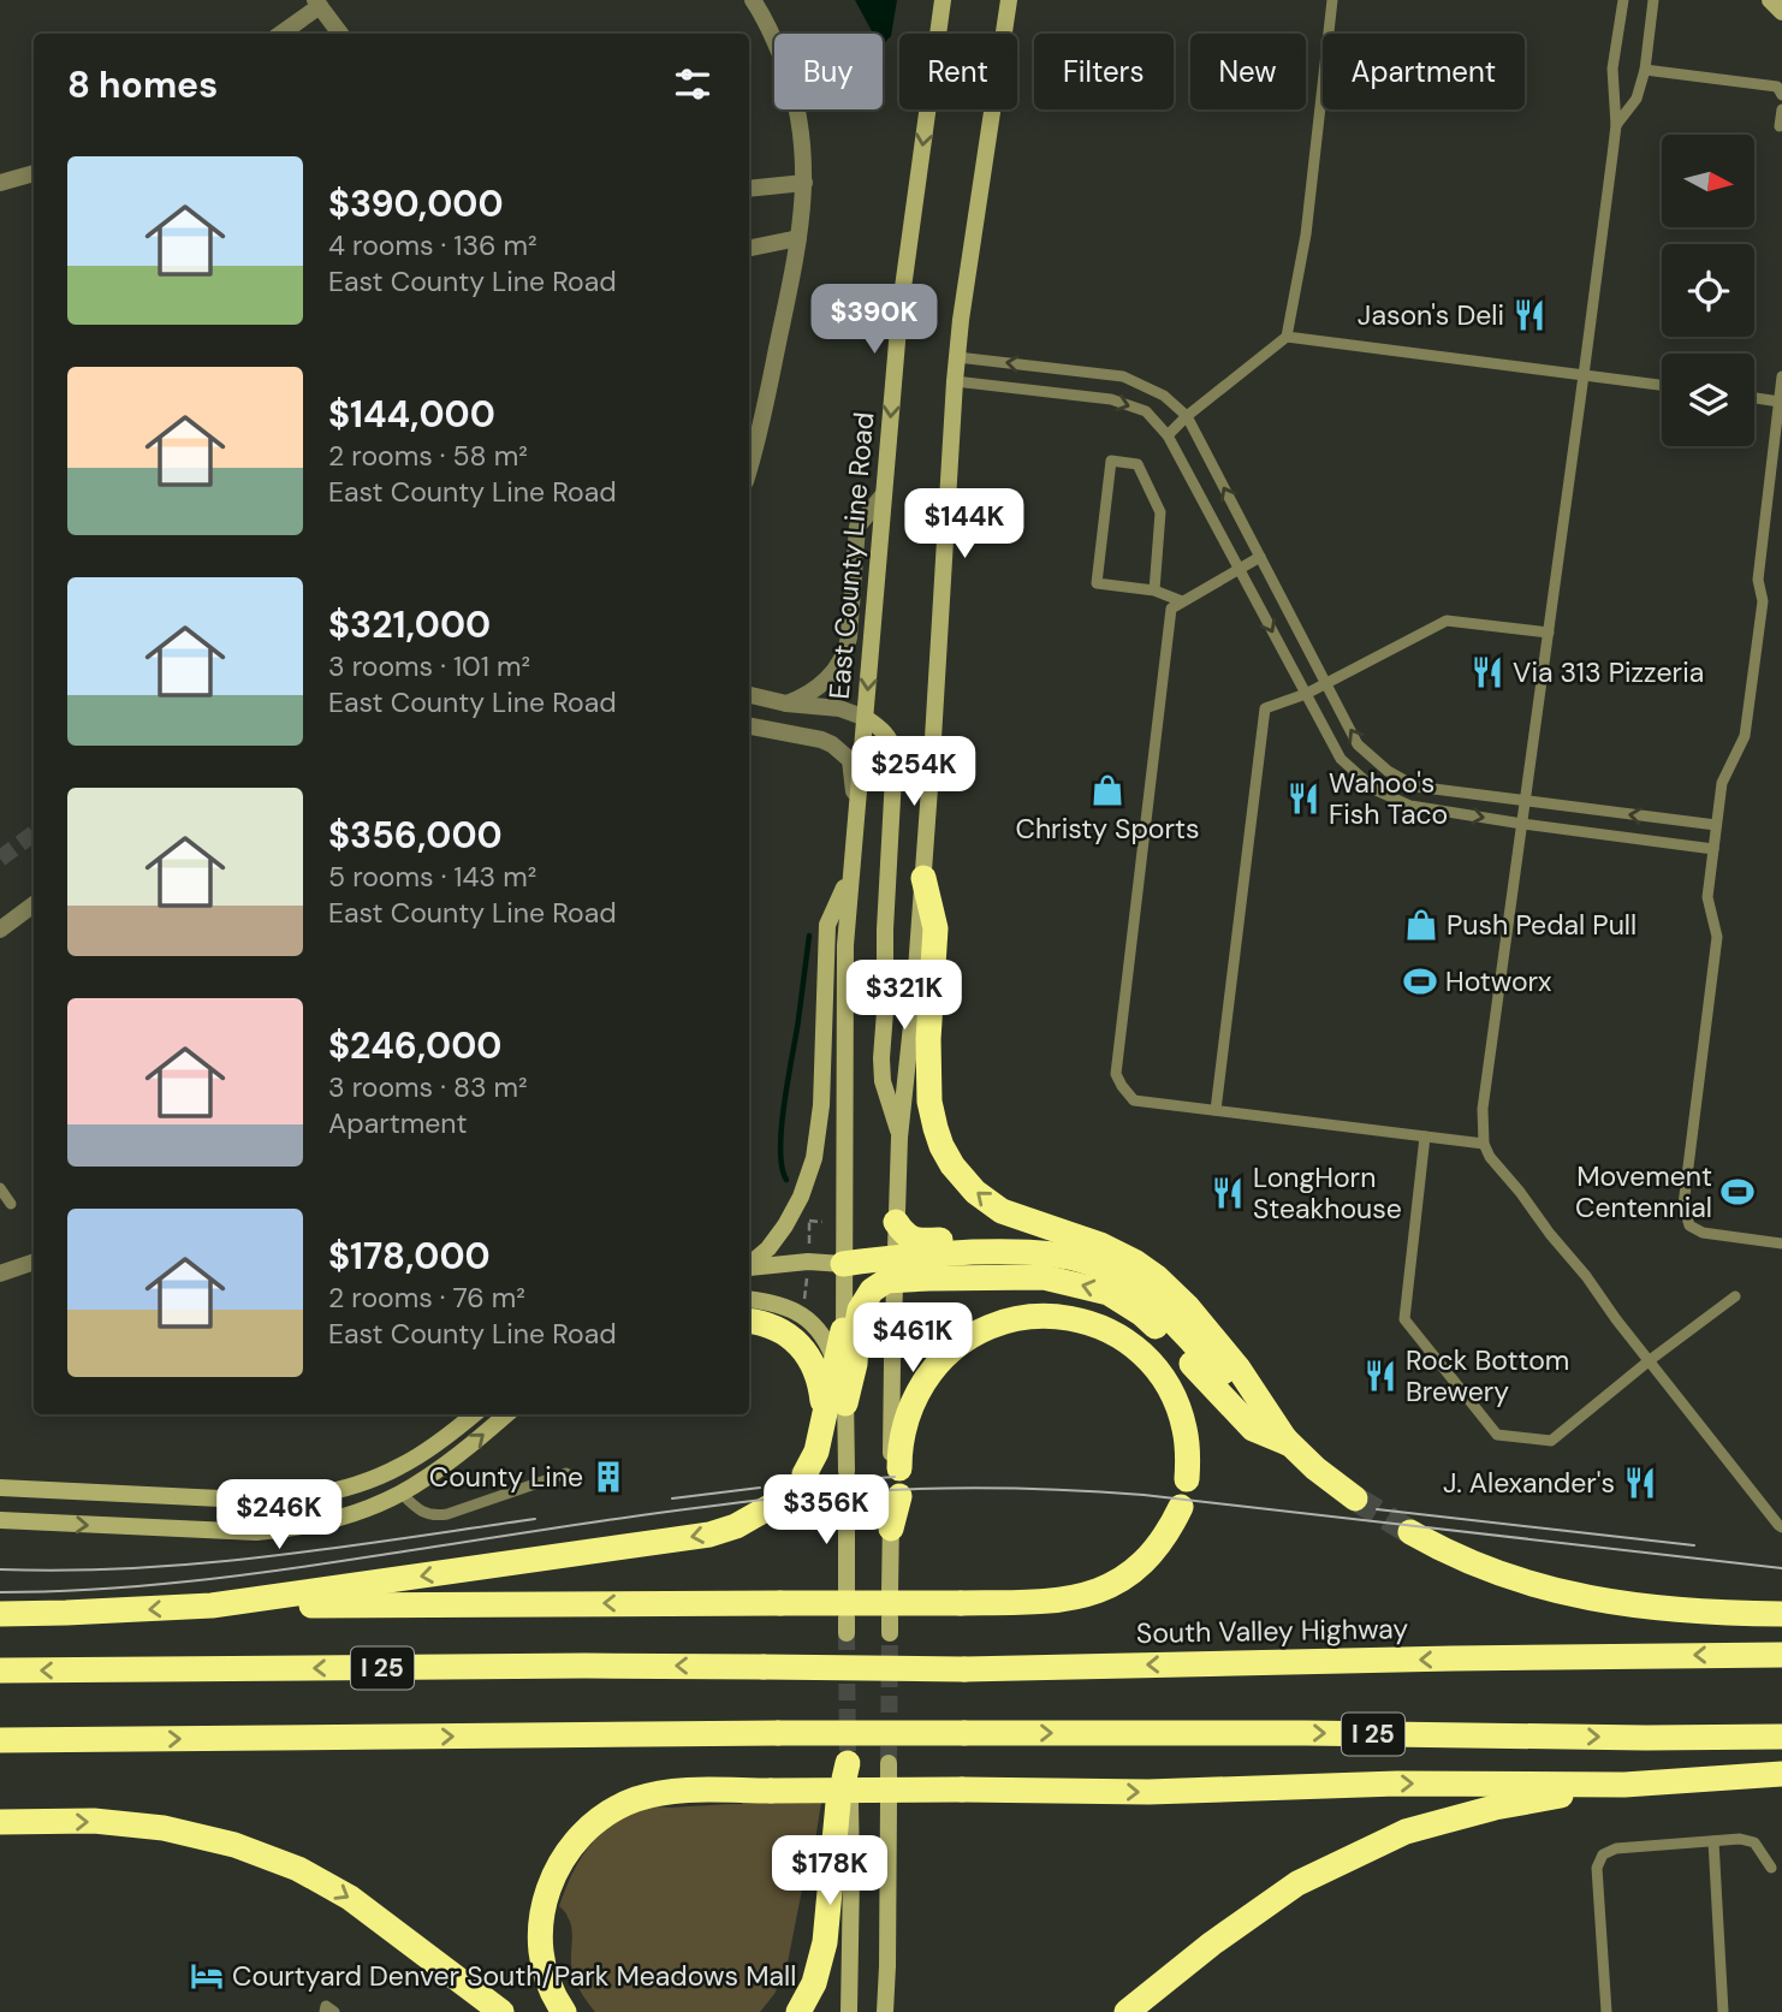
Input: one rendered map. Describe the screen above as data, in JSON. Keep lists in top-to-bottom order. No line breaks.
{"streets":{"highway":["South Valley Highway","I 25"],"main road":["East County Line Road"]},"places":{"restaurant":["Jason's Deli","Via 313 Pizzeria","Wahoo's Fish Taco","LongHorn Steakhouse","Rock Bottom Brewery","J. Alexander's"],"shop":["Christy Sports","Push Pedal Pull"],"sports":["Hotworx","Movement Centennial"],"building":["County Line"],"hotel":["Courtyard Denver South/Park Meadows Mall"]},"north":"right","page":{"chip":["Buy","Rent","Filters","New","Apartment"],"heading":"8 homes","list":[{"name":"$390,000","note":"4 rooms · 136 m² · East County Line Road"},{"name":"$144,000","note":"2 rooms · 58 m² · East County Line Road"},{"name":"$321,000","note":"3 rooms · 101 m² · East County Line Road"},{"name":"$356,000","note":"5 rooms · 143 m² · East County Line Road"},{"name":"$246,000","note":"3 rooms · 83 m² · Apartment"},{"name":"$178,000","note":"2 rooms · 76 m² · East County Line Road"}],"price":["$390K","$144K","$254K","$321K","$461K","$356K","$246K","$178K"]}}
